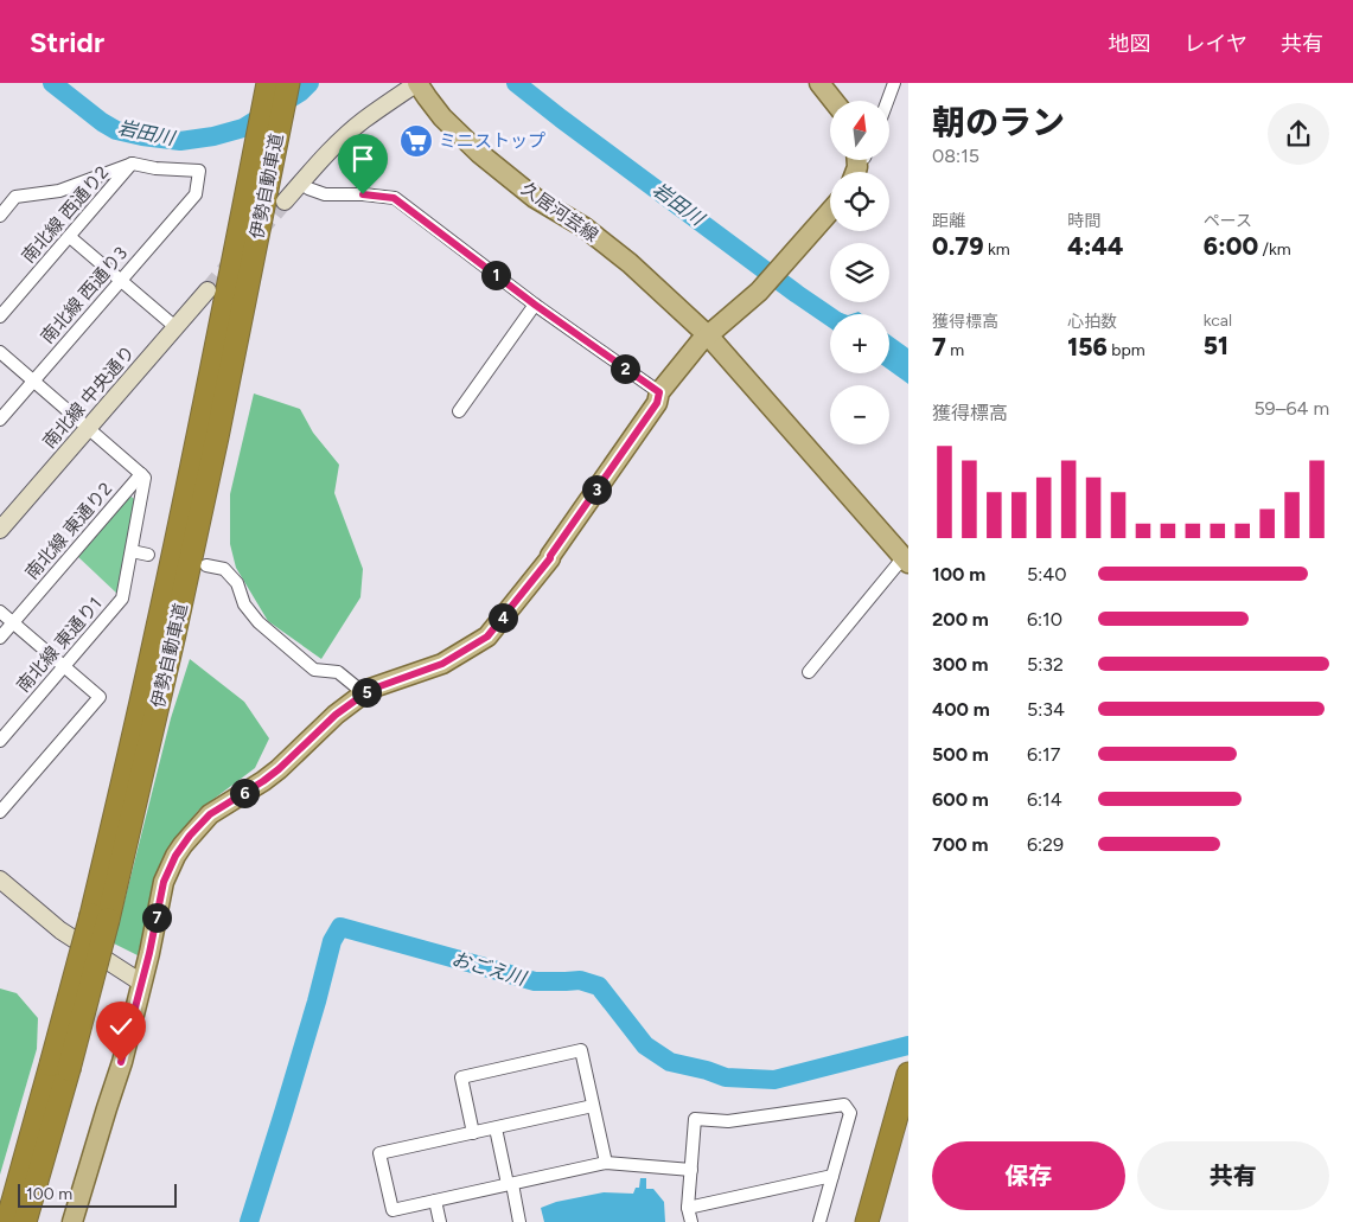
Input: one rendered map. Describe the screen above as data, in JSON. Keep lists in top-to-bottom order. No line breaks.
{"streets":{"highway":["伊勢自動車道"],"main road":["久居河芸線"],"street":["南北線 西通り2","南北線 西通り3","南北線 中央通り","南北線 東通り2","南北線 東通り1"]},"crossings":[["南北線 西通り2","南北線 西通り3"]],"water":["岩田川","おごえ川"],"places":{"supermarket":["ミニストップ"]},"scale_bar":"100 m","north":"top","page":{"header":"Stridr","nav":["地図","レイヤ","共有"],"heading":["朝のラン","08:15"],"map_buttons":["+","−"],"stats":[["距離","0.79 km"],["時間","4:44"],["ペース","6:00 /km"],["獲得標高","7 m"],["心拍数","156 bpm"],["kcal","51"]],"pins":["1","2","3","4","5","6","7"],"chart":["獲得標高","59–64 m"],"list":[{"name":"100 m","note":"5:40"},{"name":"200 m","note":"6:10"},{"name":"300 m","note":"5:32"},{"name":"400 m","note":"5:34"},{"name":"500 m","note":"6:17"},{"name":"600 m","note":"6:14"},{"name":"700 m","note":"6:29"}],"buttons":["保存","共有"],"scale":"100 m"}}
